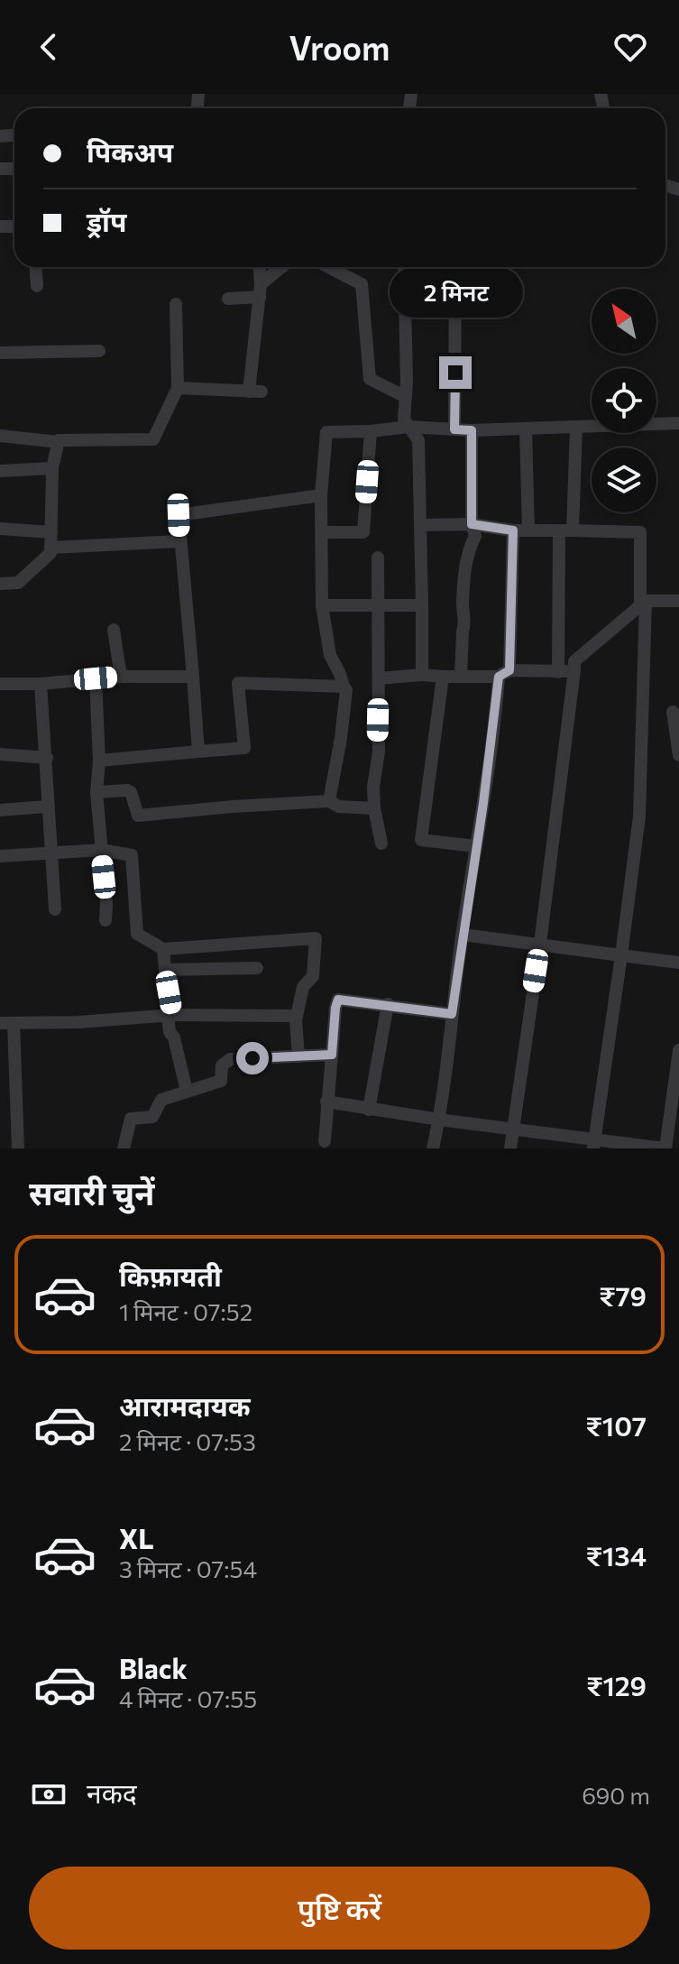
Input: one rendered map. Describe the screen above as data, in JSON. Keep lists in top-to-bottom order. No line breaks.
{"north":"top left","page":{"header":"Vroom","banner":["पिकअप","ड्रॉप"],"bubble":"2 मिनट","heading":"सवारी चुनें","list":[{"name":"किफ़ायती","note":"1 मिनट · 07:52","value":"₹79"},{"name":"आरामदायक","note":"2 मिनट · 07:53","value":"₹107"},{"name":"XL","note":"3 मिनट · 07:54","value":"₹134"},{"name":"Black","note":"4 मिनट · 07:55","value":"₹129"}],"pay":["नकद","690 m"],"buttons":"पुष्टि करें"}}
